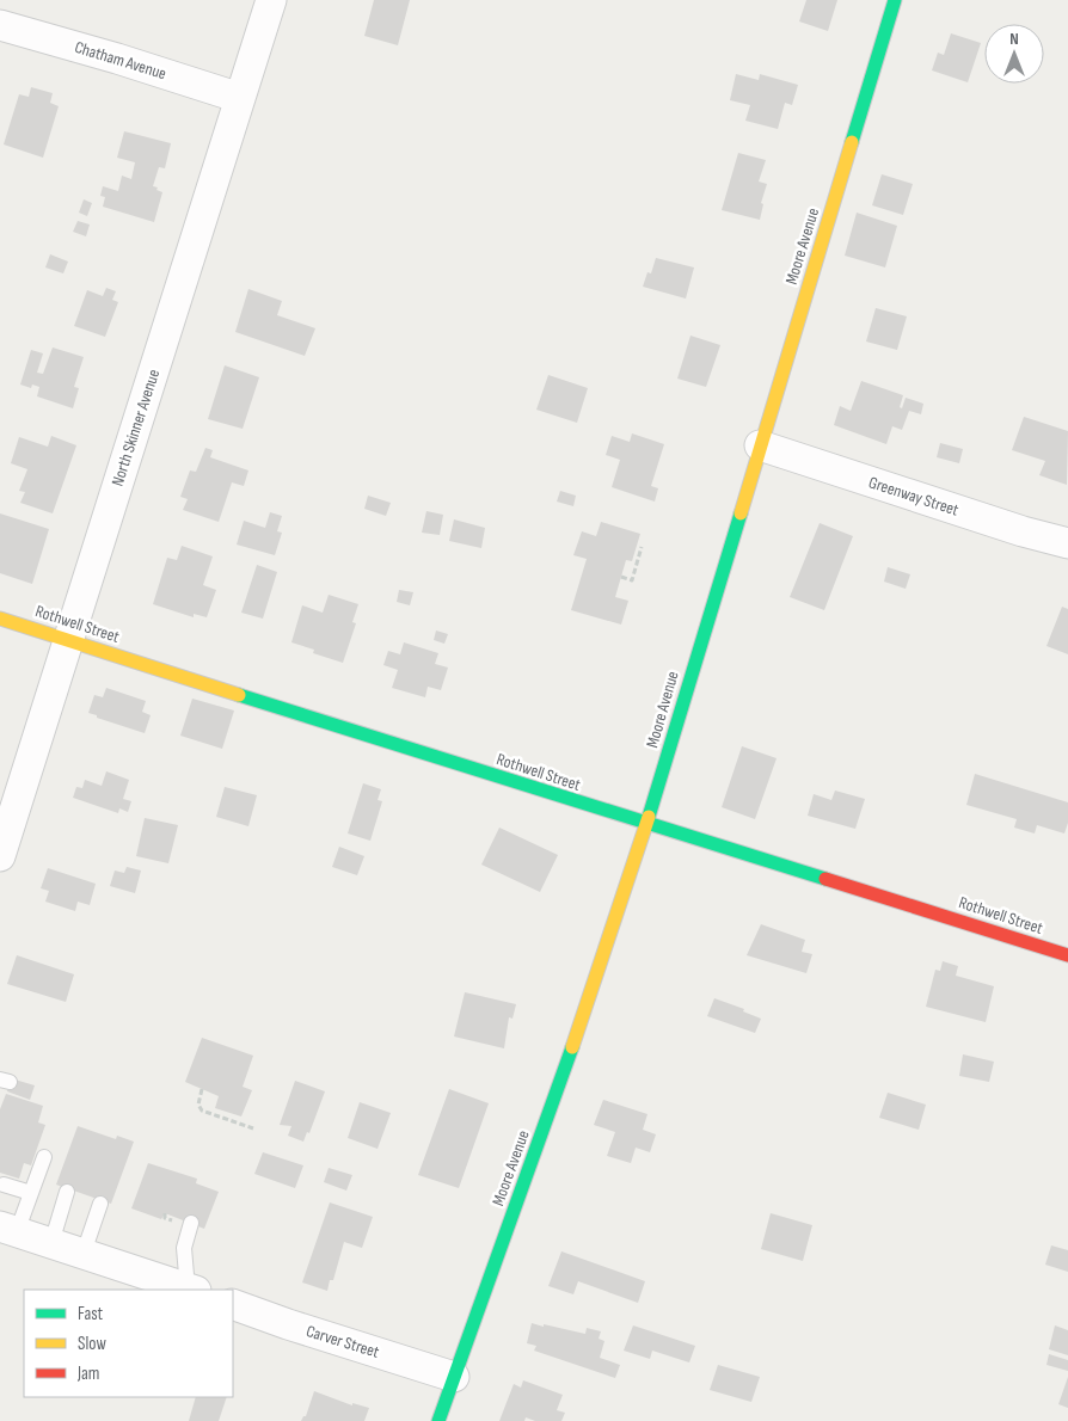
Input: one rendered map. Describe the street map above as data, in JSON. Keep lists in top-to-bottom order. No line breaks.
{"streets":{"street":["Chatham Avenue","Moore Avenue","North Skinner Avenue","Greenway Street","Rothwell Street","Carver Street"]},"crossings":[["Chatham Avenue","North Skinner Avenue"],["Moore Avenue","Greenway Street"],["Moore Avenue","Rothwell Street"],["Moore Avenue","Carver Street"],["North Skinner Avenue","Rothwell Street"]],"legend":["Fast","Slow","Jam"],"north":"top"}
